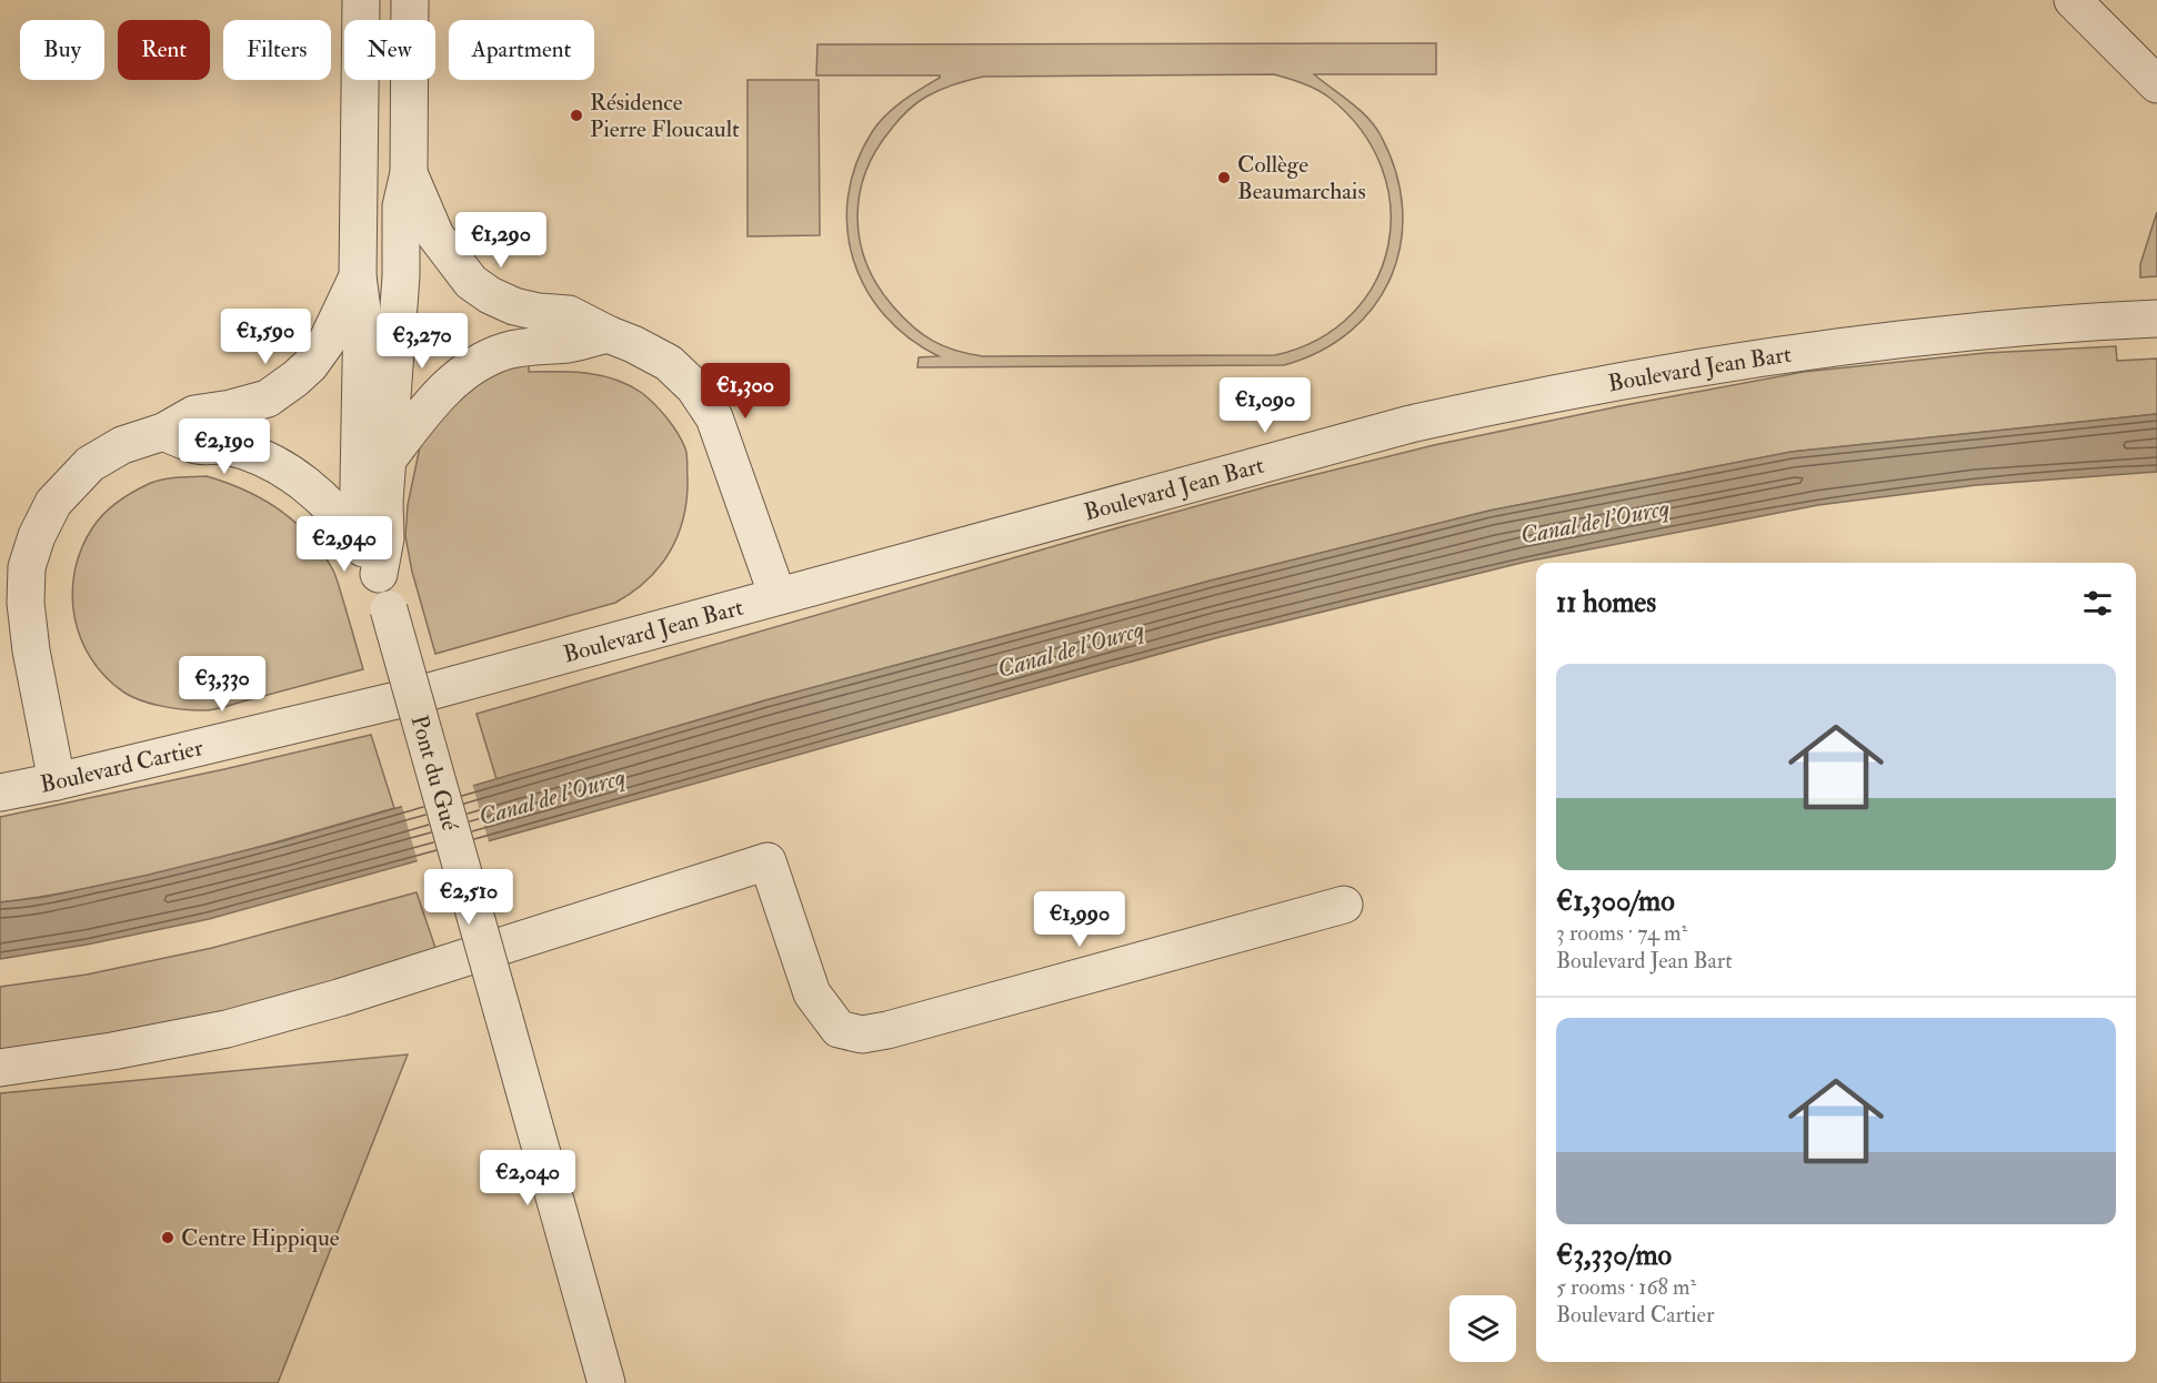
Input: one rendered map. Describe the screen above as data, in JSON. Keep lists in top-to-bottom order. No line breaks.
{"streets":{"street":["Boulevard Jean Bart","Boulevard Cartier","Pont du Gué"]},"crossings":[["Boulevard Jean Bart","Boulevard Cartier"]],"water":["Canal de l'Ourcq"],"places":["Résidence Pierre Floucault","Collège Beaumarchais","Centre Hippique"],"page":{"chip":["Buy","Rent","Filters","New","Apartment"],"price":["€1,290","€1,590","€3,270","€1,300","€1,090","€2,190","€2,940","€3,330","€2,510","€1,990","€2,040"],"heading":"11 homes","list":[{"name":"€1,300/mo","note":"3 rooms · 74 m² · Boulevard Jean Bart"},{"name":"€3,330/mo","note":"5 rooms · 168 m² · Boulevard Cartier"}]}}
